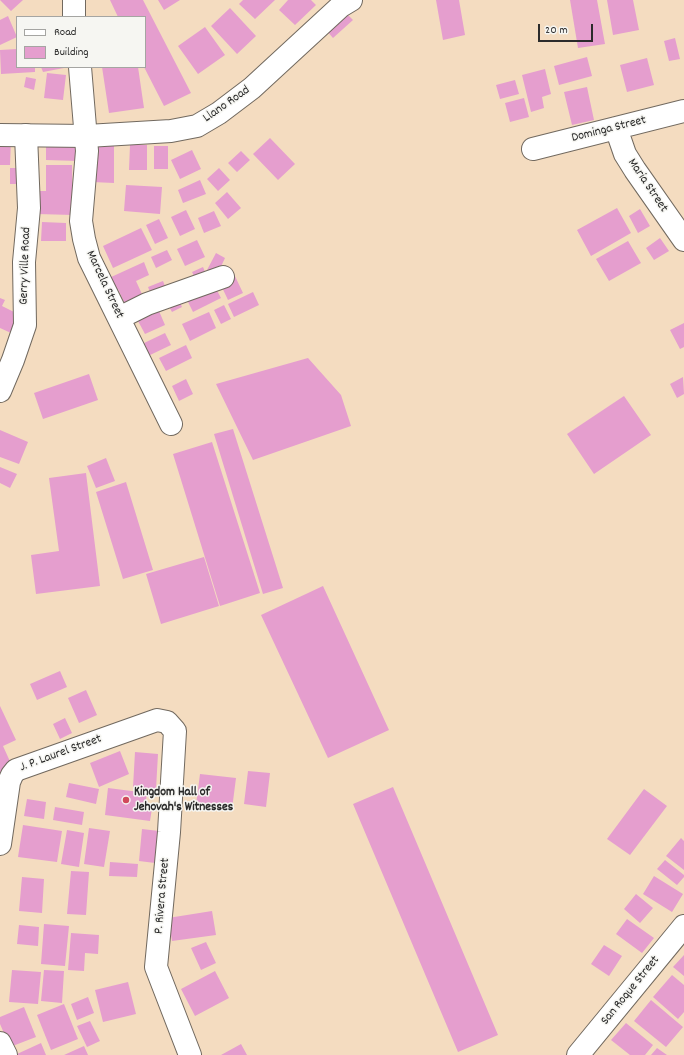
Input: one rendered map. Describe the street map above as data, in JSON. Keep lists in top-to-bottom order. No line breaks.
{"streets":{"street":["Llano Road","Dominga Street","Maria Street","Gerry Ville Road","Marcela Street","J. P. Laurel Street","P. Rivera Street","San Roque Street"]},"crossings":[["Llano Road","Gerry Ville Road"],["Llano Road","Marcela Street"],["Dominga Street","Maria Street"],["J. P. Laurel Street","P. Rivera Street"]],"places":["Kingdom Hall of Jehovah's Witnesses"],"legend":["Road","Building"],"scale_bar":"20 m"}
